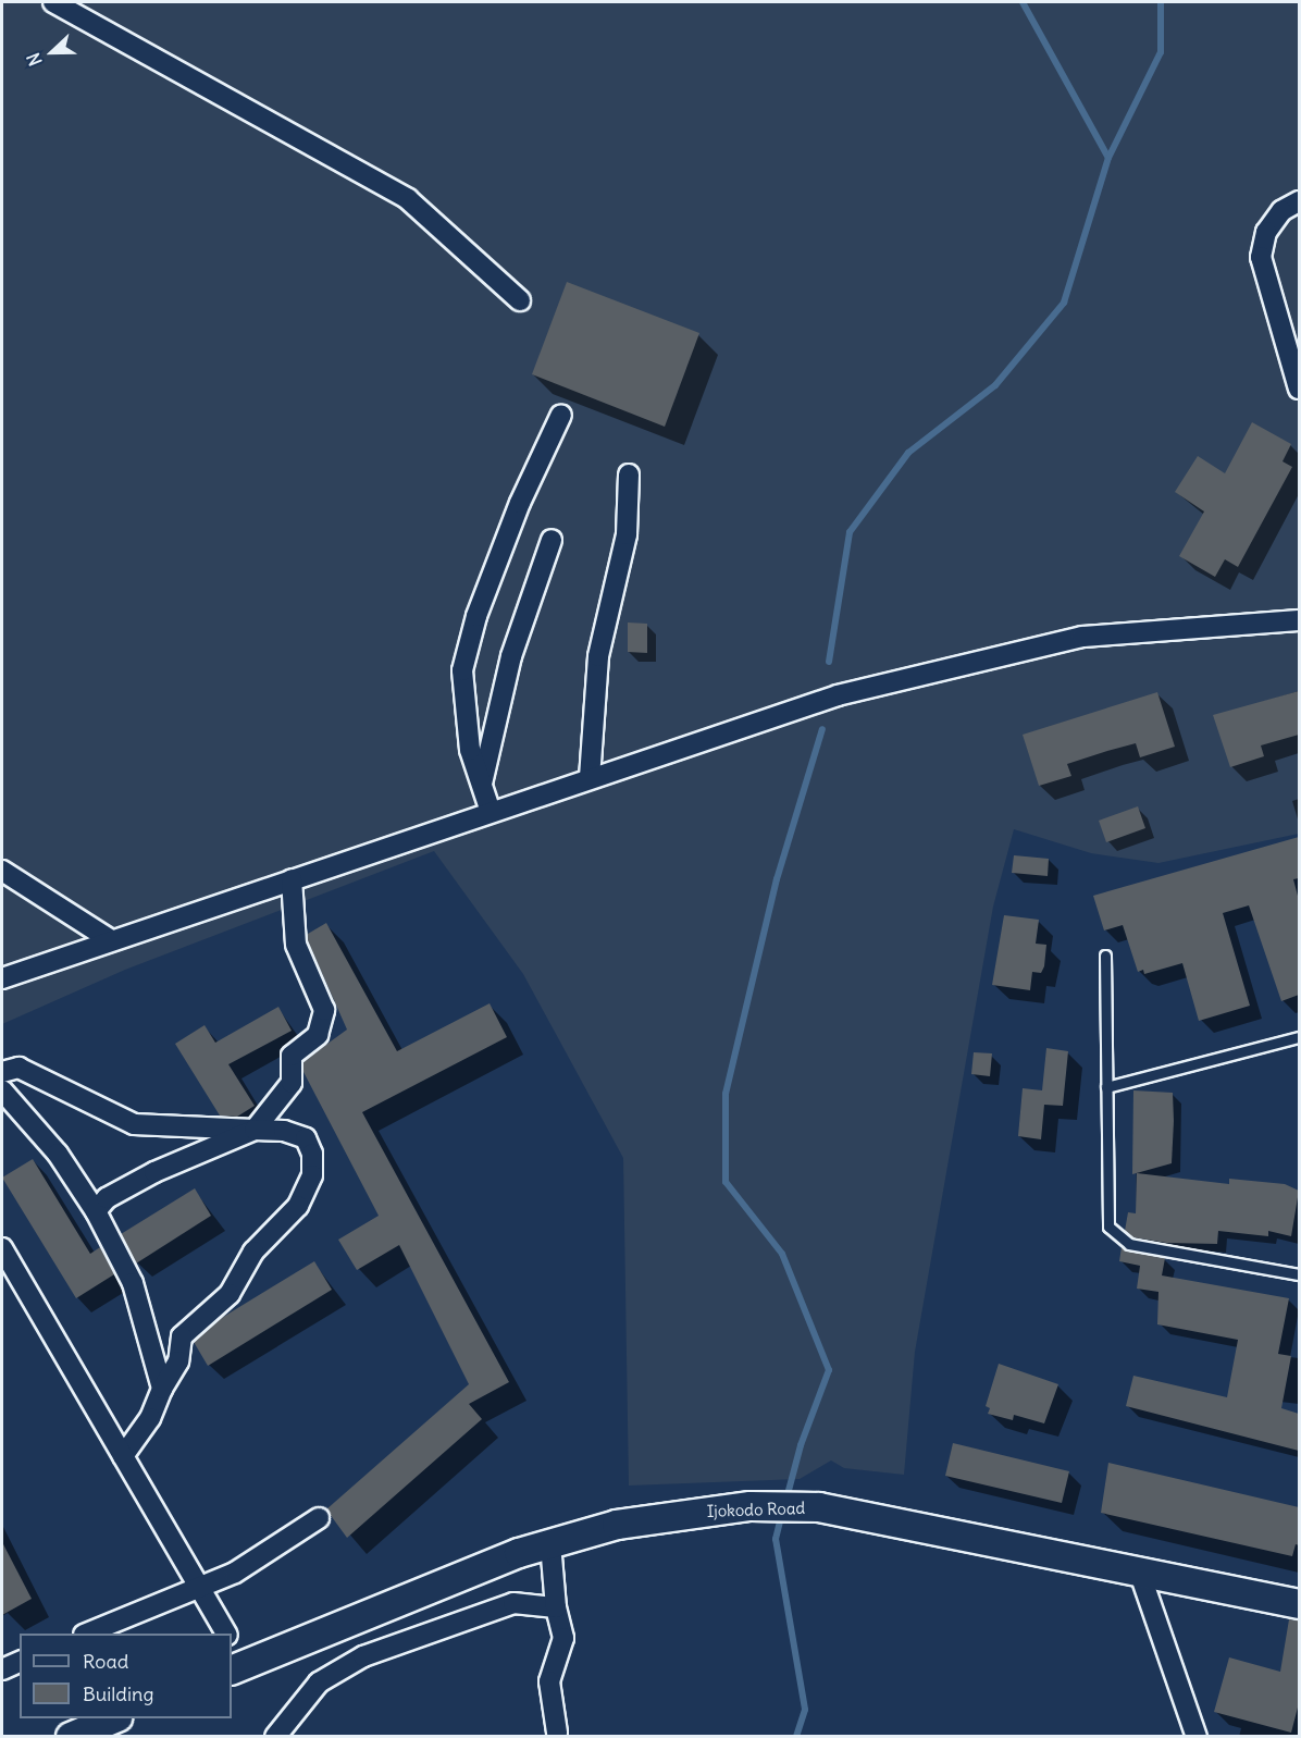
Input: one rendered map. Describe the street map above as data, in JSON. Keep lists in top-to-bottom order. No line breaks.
{"streets":{"main road":["Ijokodo Road"]},"legend":["Road","Building"],"north":"left"}
